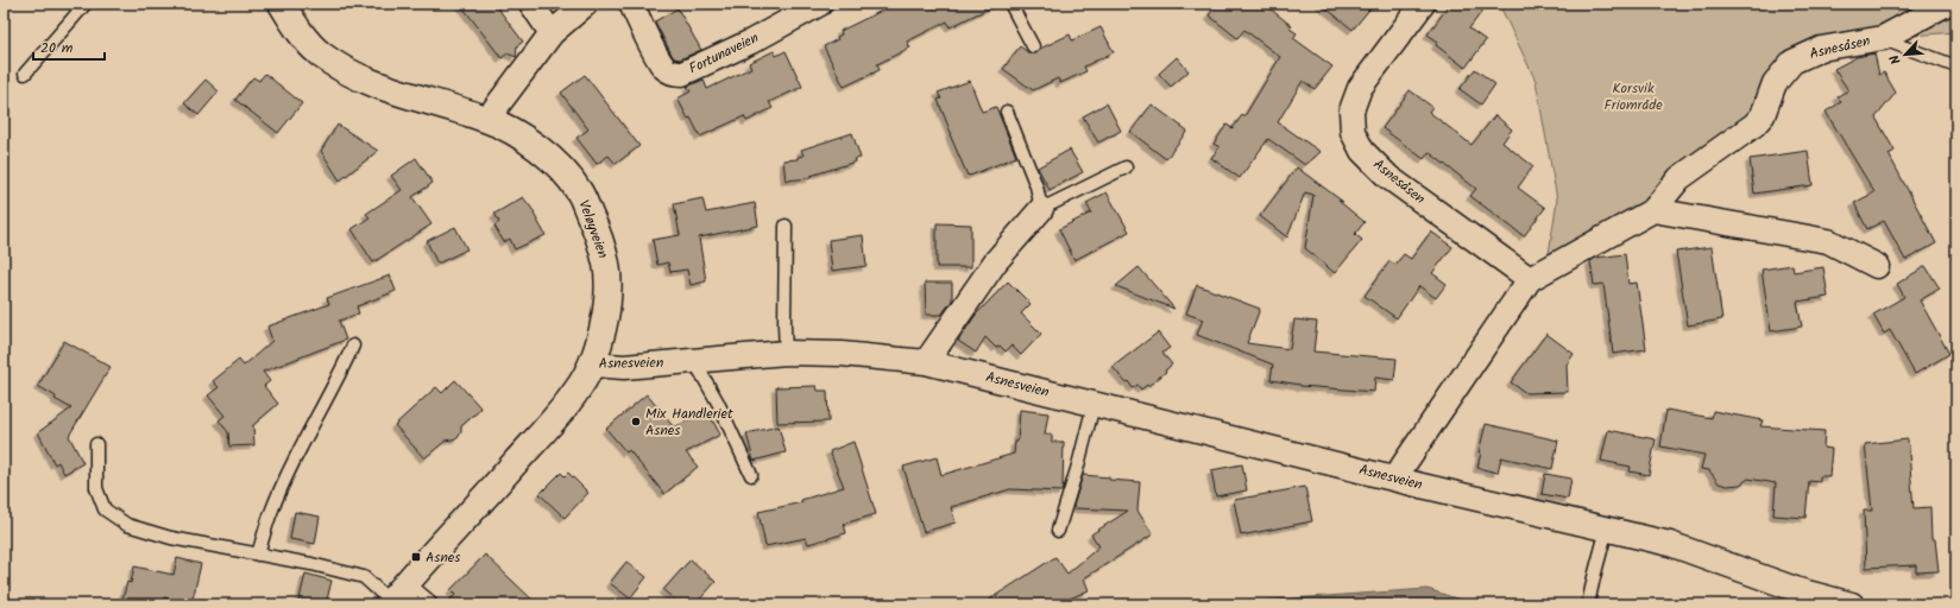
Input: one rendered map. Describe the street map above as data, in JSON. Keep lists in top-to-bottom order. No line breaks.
{"streets":{"main road":["Veløyveien"],"street":["Asnesåsen","Fortunaveien","Asnesveien"]},"crossings":[["Asnesåsen","Asnesveien"],["Veløyveien","Asnesveien"]],"parks":["Korsvik Friområde"],"places":{"other":["Mix Handleriet Asnes"],"transit":["Asnes"]},"scale_bar":"20 m","north":"bottom left"}
